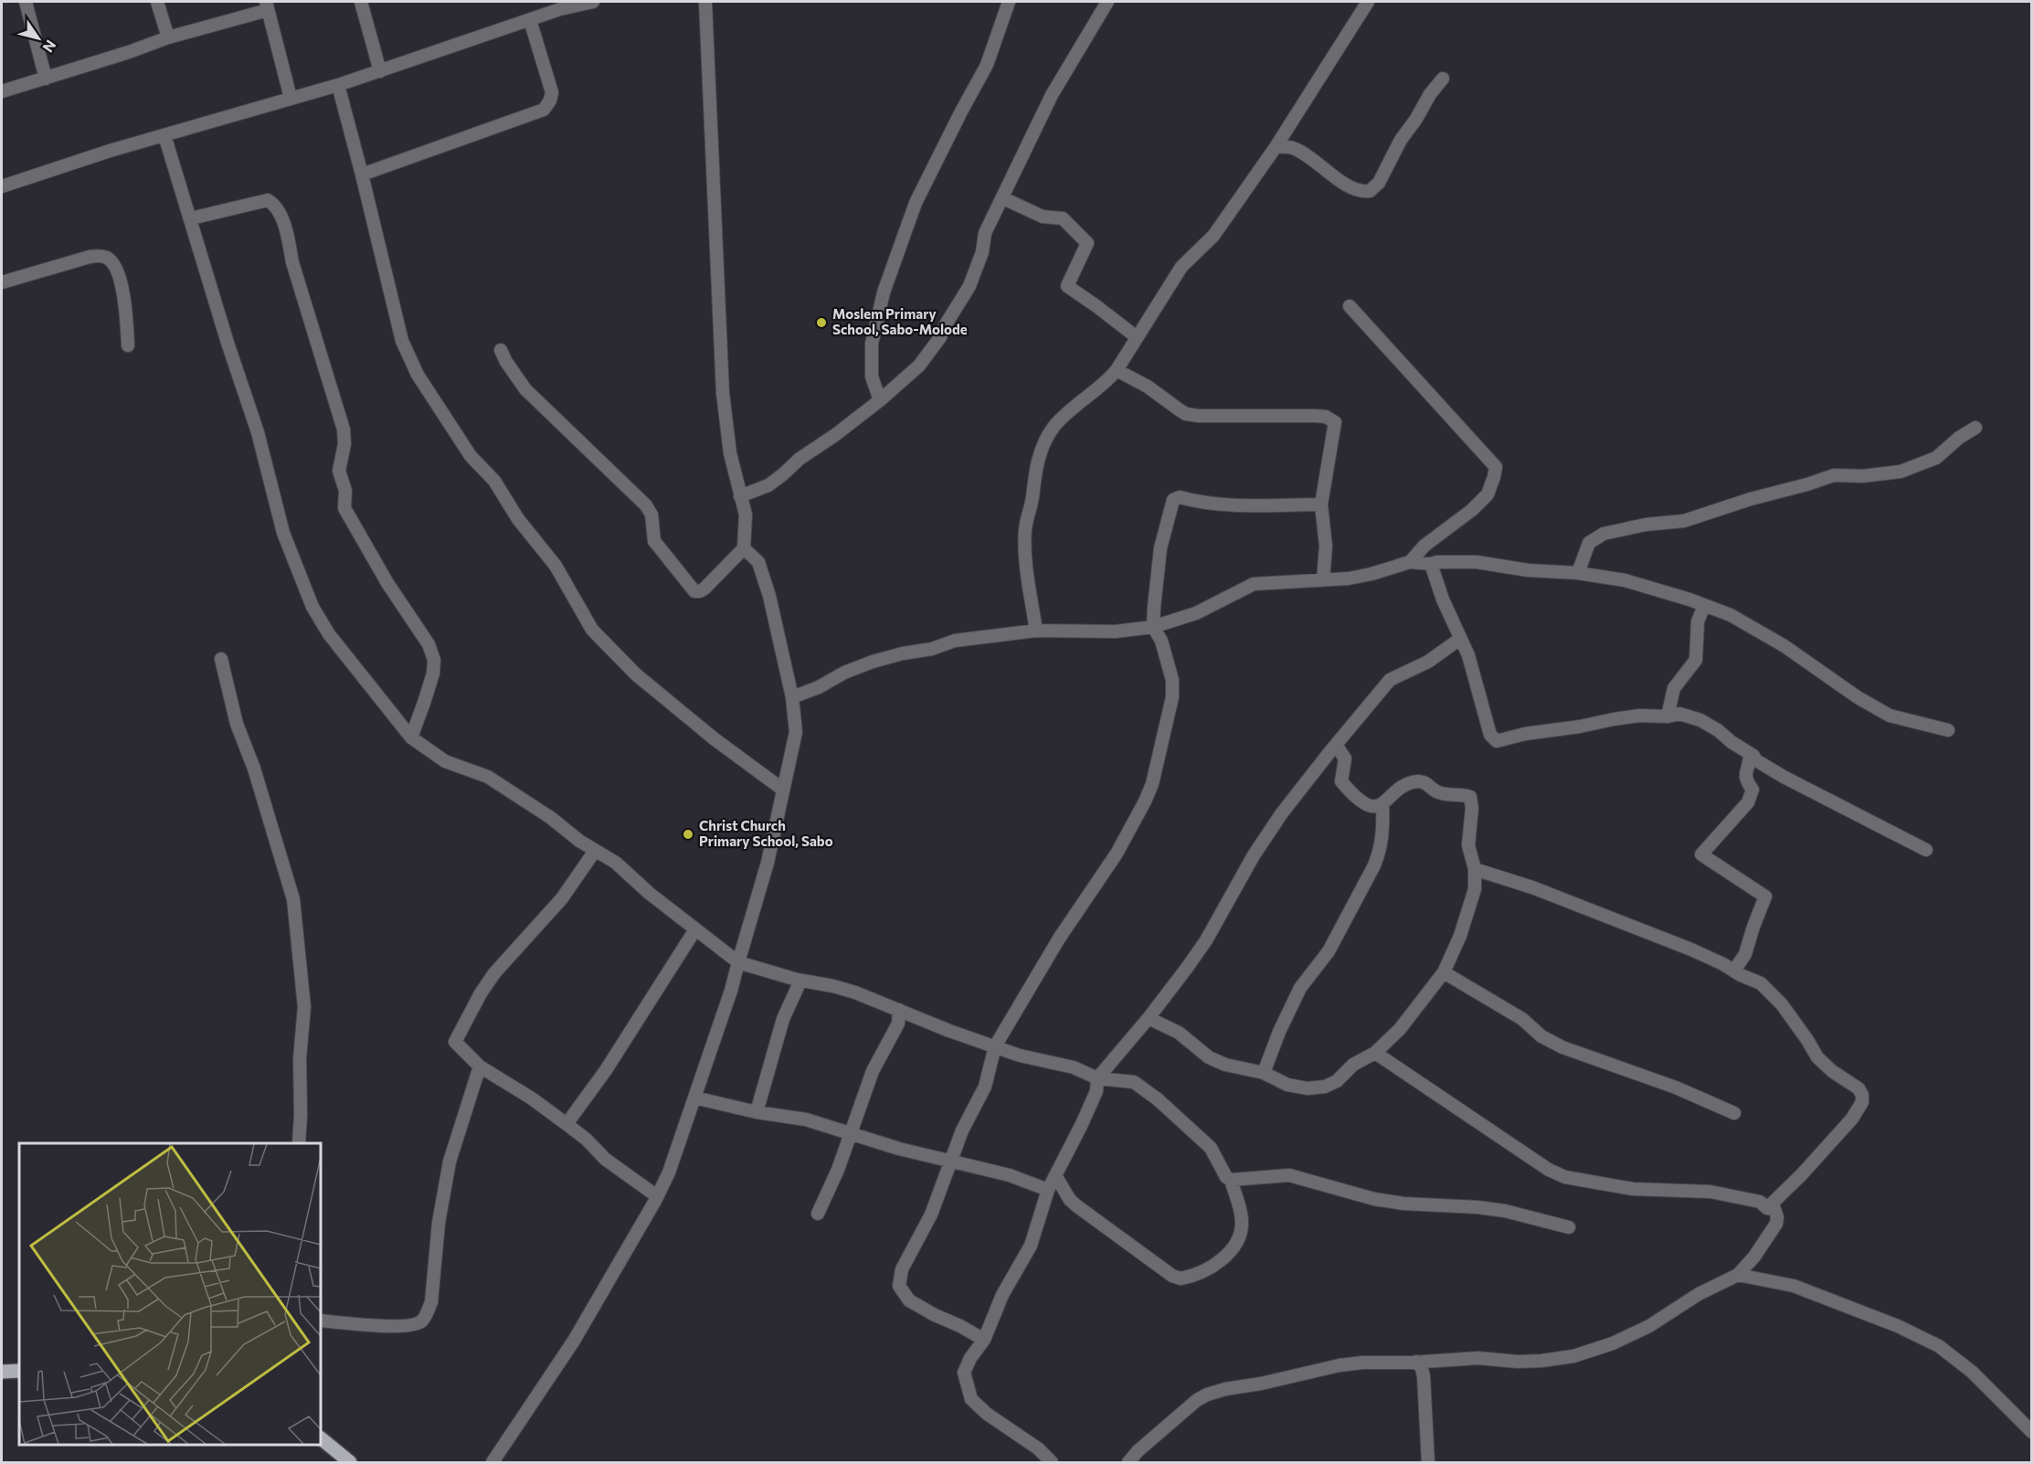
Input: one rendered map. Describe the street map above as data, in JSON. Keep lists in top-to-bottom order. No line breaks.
{"places":["Moslem Primary School, Sabo-Molode","Christ Church Primary School, Sabo"],"north":"bottom right"}
